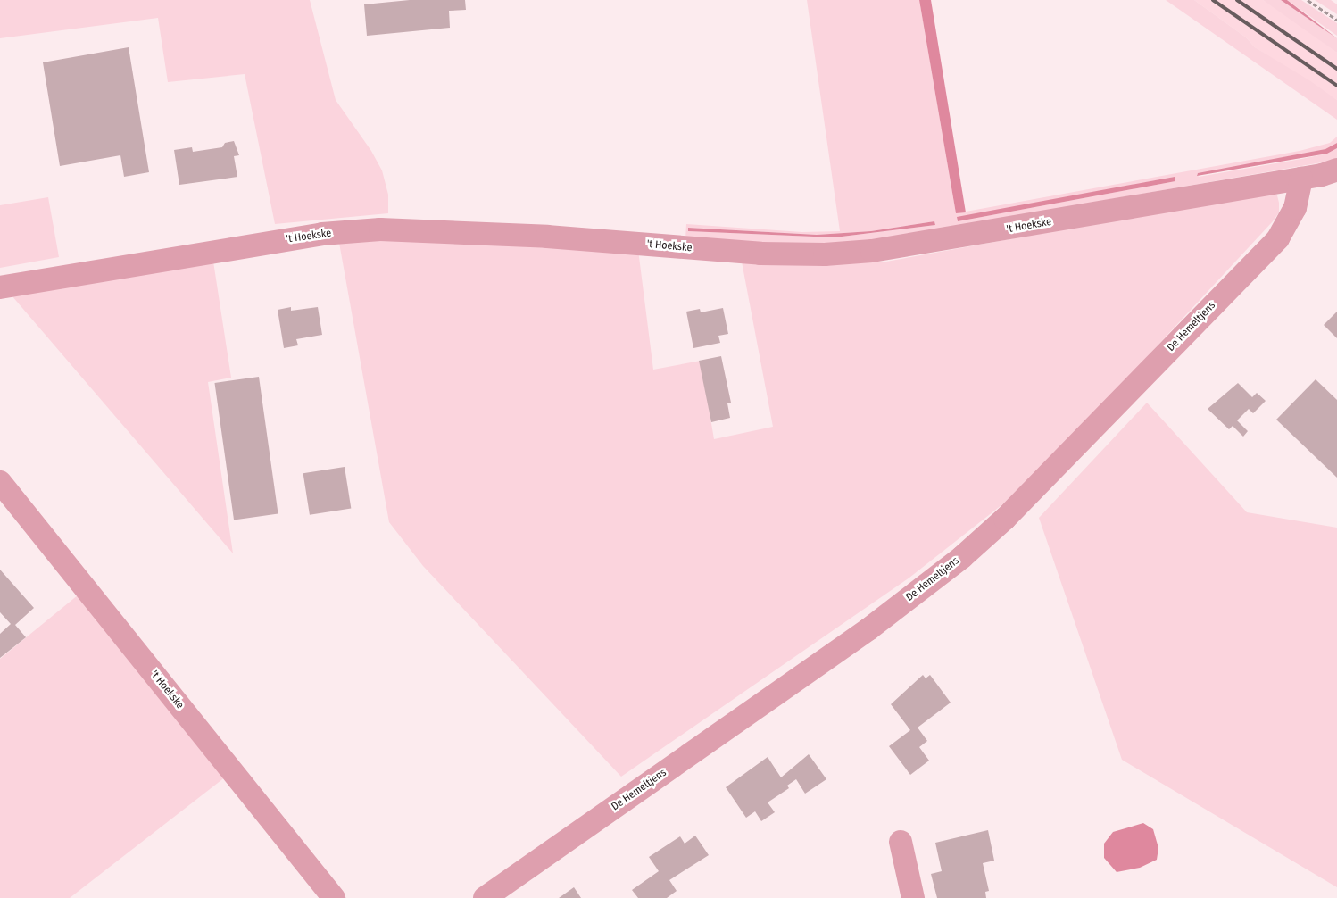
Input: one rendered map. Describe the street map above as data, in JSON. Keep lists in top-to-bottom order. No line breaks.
{"streets":{"street":["'t Hoekske","De Hemeltjens"]},"crossings":[["'t Hoekske","De Hemeltjens"]]}
